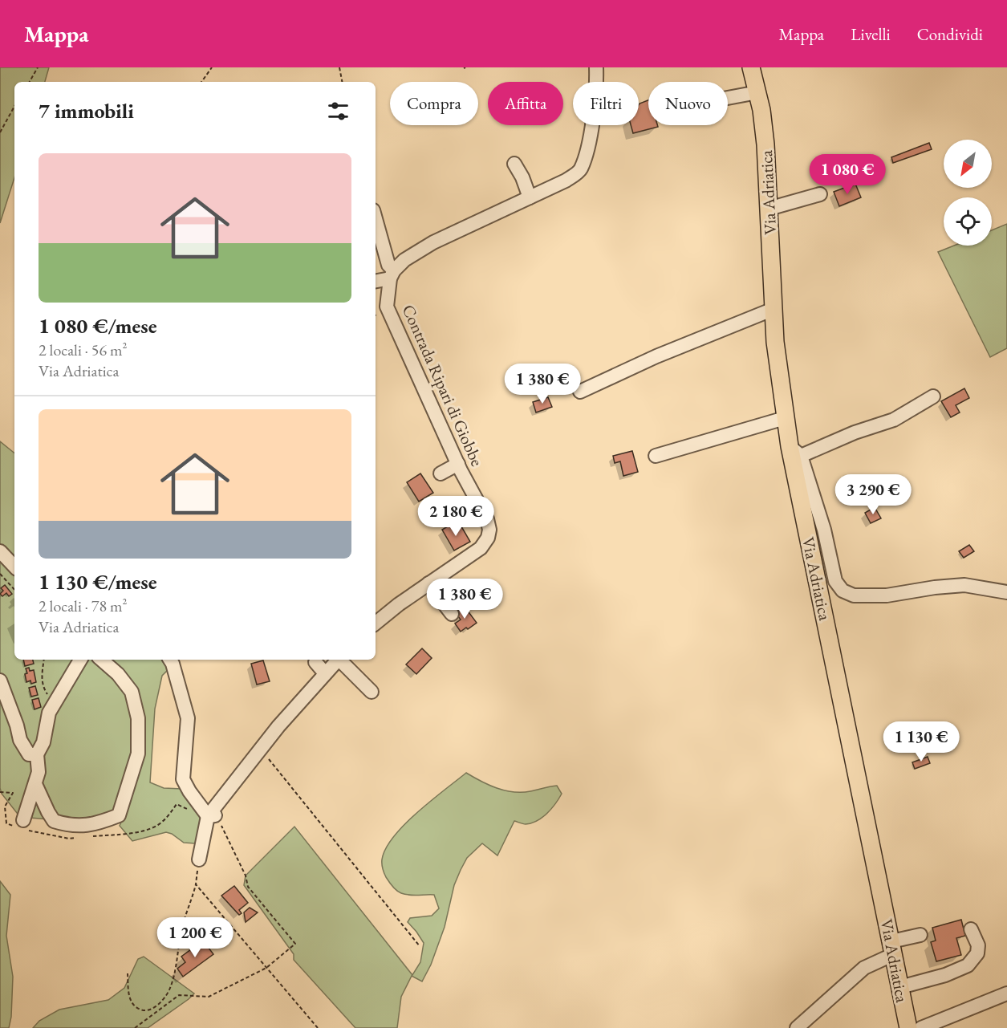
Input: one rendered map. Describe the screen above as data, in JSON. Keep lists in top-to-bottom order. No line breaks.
{"streets":{"main road":["Via Adriatica"],"street":["Contrada Ripari di Giobbe"]},"north":"bottom left","page":{"header":"Mappa","nav":["Mappa","Livelli","Condividi"],"chip":["Compra","Affitta","Filtri","Nuovo"],"heading":"7 immobili","list":[{"name":"1 080 €/mese","note":"2 locali · 56 m² · Via Adriatica"},{"name":"1 130 €/mese","note":"2 locali · 78 m² · Via Adriatica"}],"price":["1 080 €","1 380 €","3 290 €","2 180 €","1 380 €","1 130 €","1 200 €"]}}
